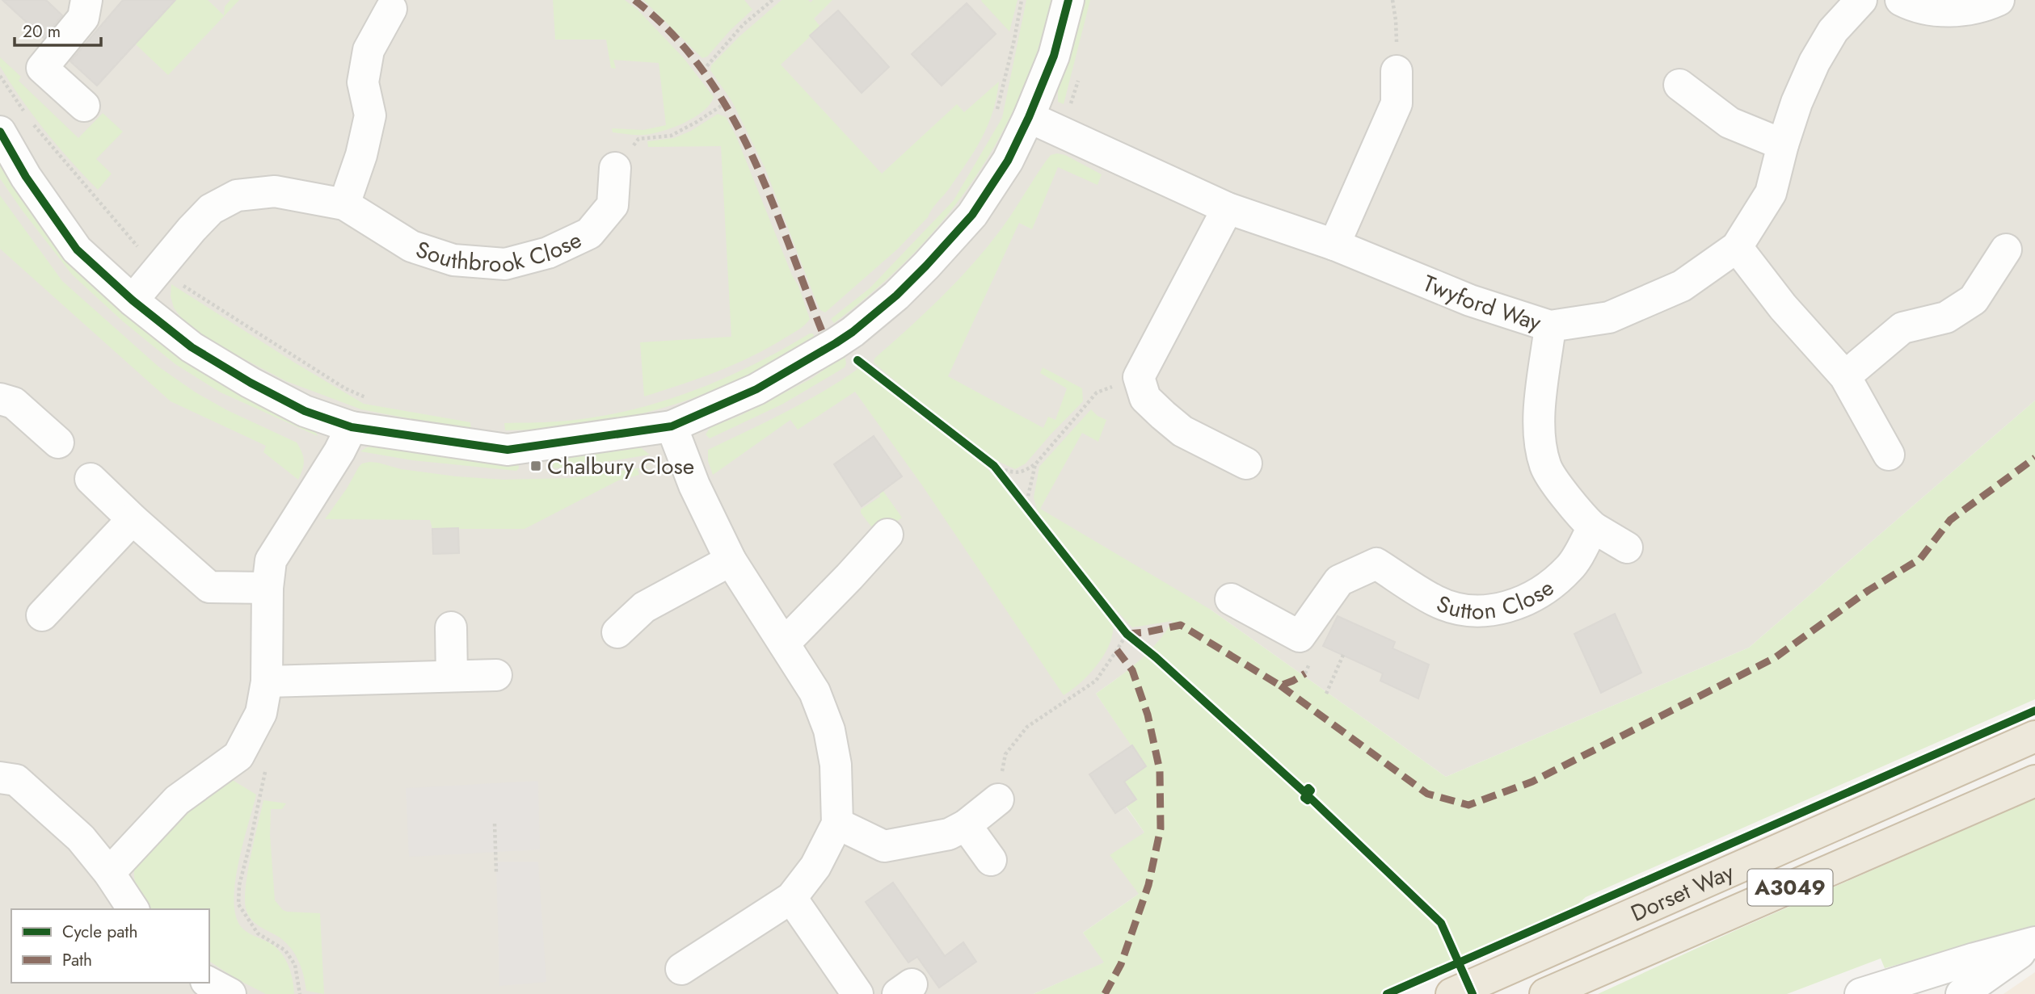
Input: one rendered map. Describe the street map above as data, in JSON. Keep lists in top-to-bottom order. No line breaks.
{"streets":{"highway":["A3049","Dorset Way"],"street":["Southbrook Close","Twyford Way","Sutton Close"]},"places":{"transit":["Chalbury Close"]},"legend":["Cycle path","Path"],"scale_bar":"20 m"}
